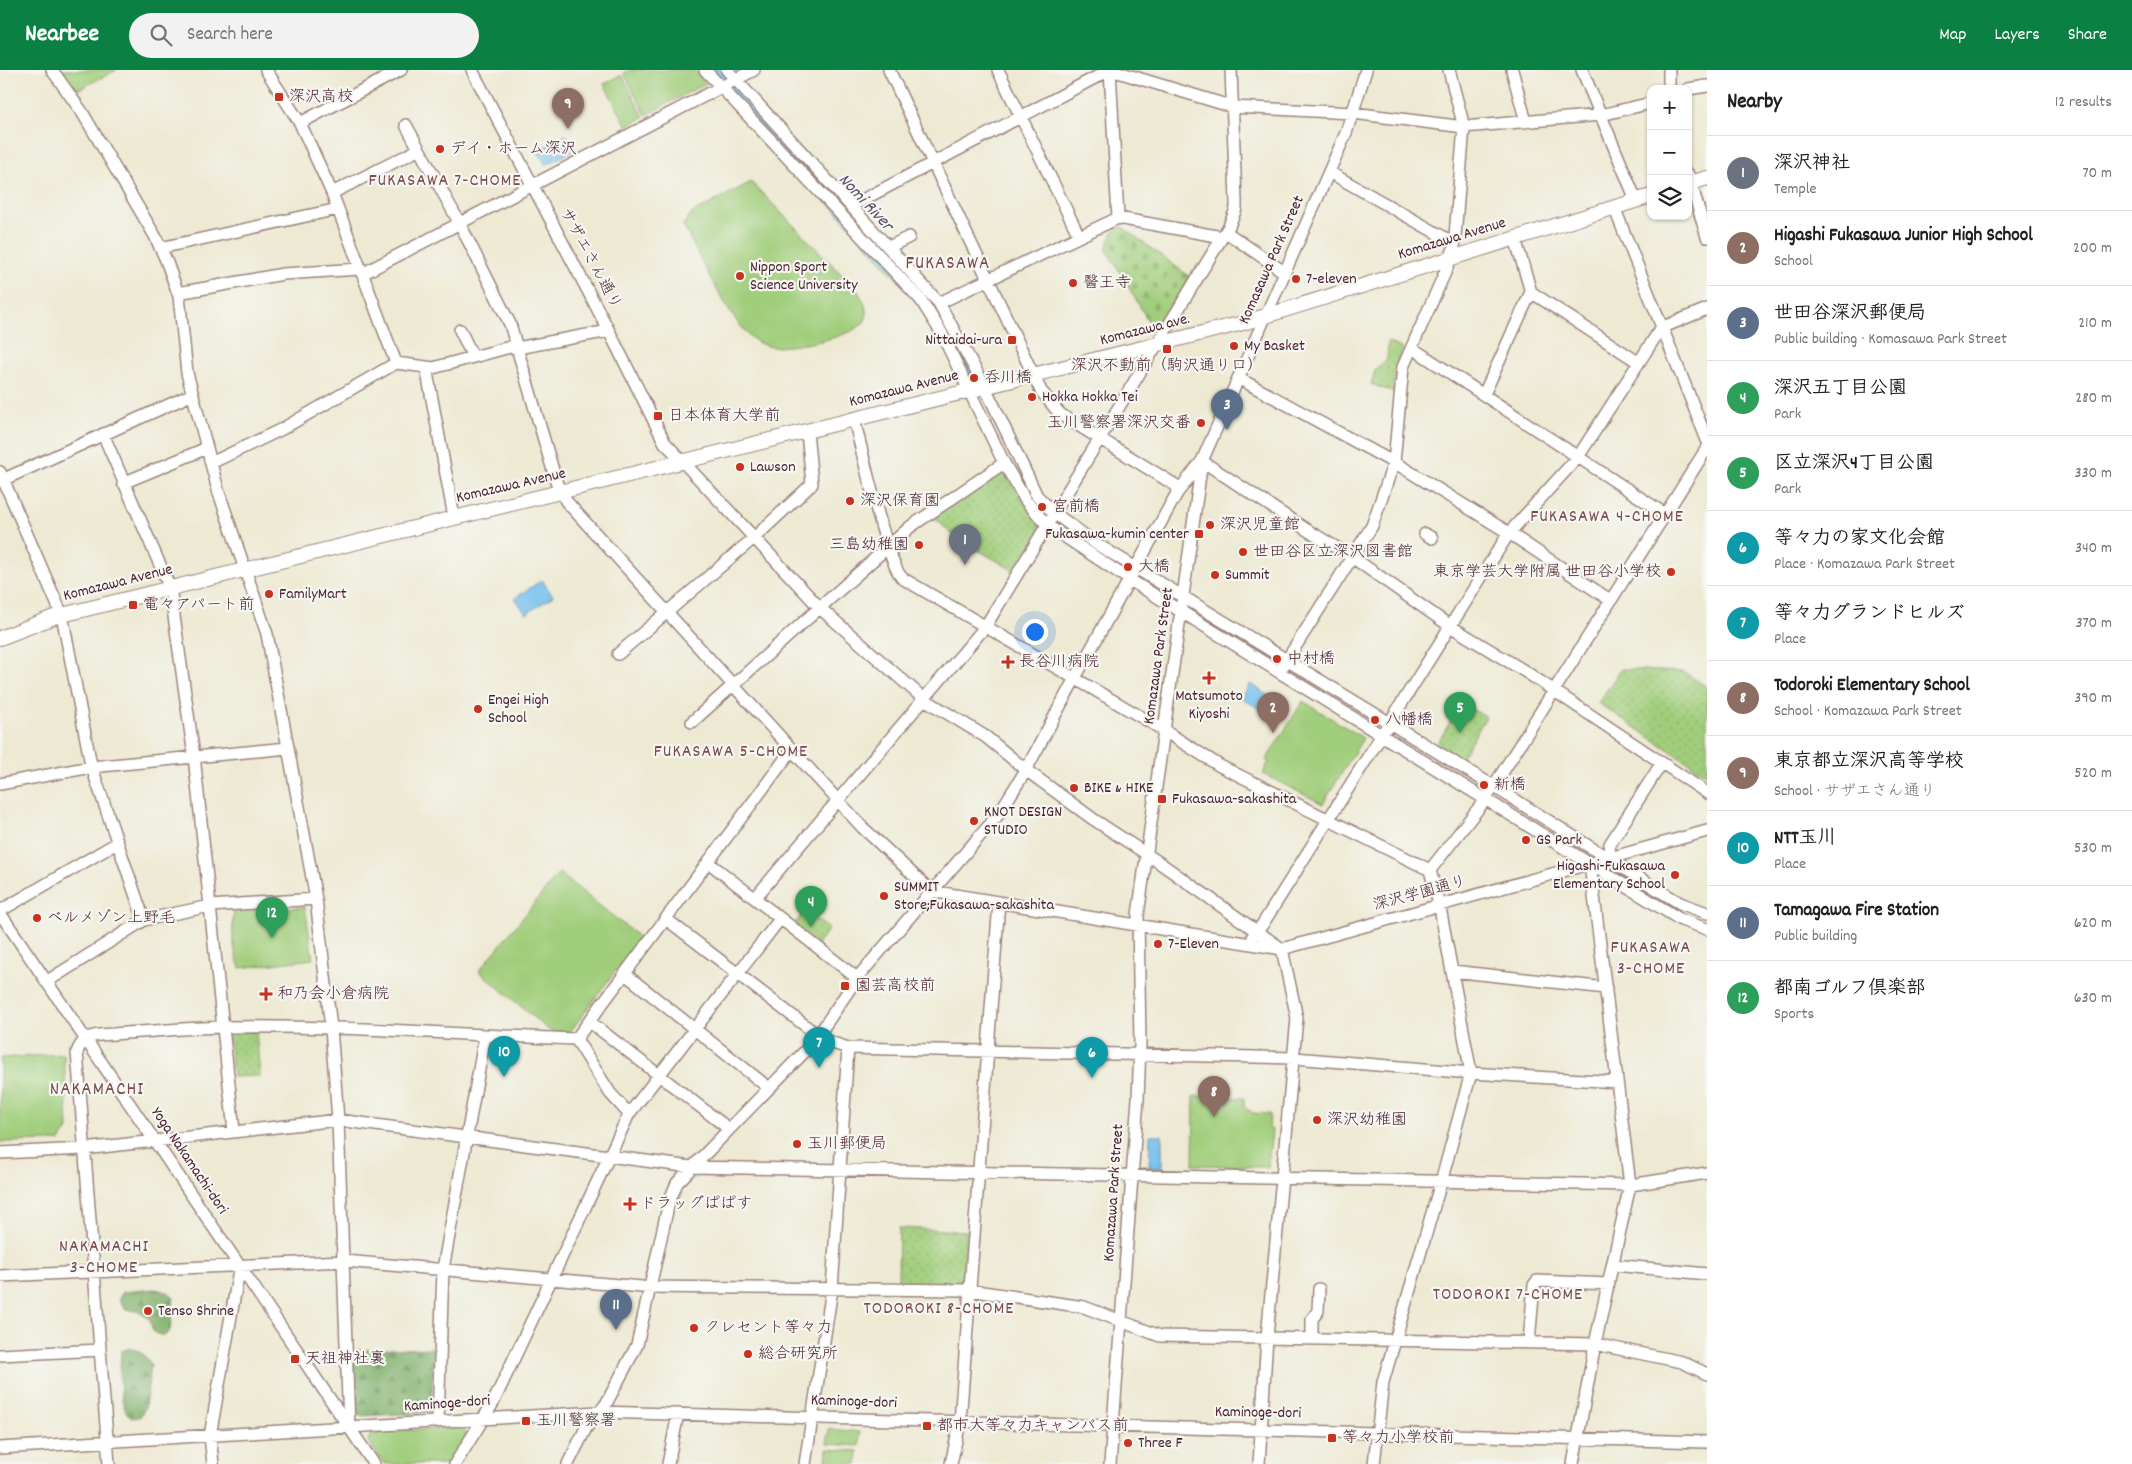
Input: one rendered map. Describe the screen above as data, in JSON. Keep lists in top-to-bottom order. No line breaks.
{"streets":{"main road":["Komazawa Avenue","Komazawa ave."],"street":["サザエさん通り","Komasawa Park Street","Komazawa Park Street","深沢学園通り","Yoga Nakamachi-dori","Kaminoge-dori"]},"crossings":[["Komazawa Avenue","サザエさん通り"],["Komazawa Avenue","Komasawa Park Street"],["Komazawa Avenue","Komazawa ave."],["サザエさん通り","Komazawa Park Street"],["サザエさん通り","深沢学園通り"],["Komasawa Park Street","Komazawa ave."],["Komasawa Park Street","Komazawa Park Street"],["Komazawa Park Street","深沢学園通り"],["Komazawa Park Street","Kaminoge-dori"],["Yoga Nakamachi-dori","Kaminoge-dori"]],"districts":["FUKASAWA 7-CHOME","FUKASAWA","FUKASAWA 4-CHOME","FUKASAWA 5-CHOME","FUKASAWA 3-CHOME","NAKAMACHI","NAKAMACHI 3-CHOME","TODOROKI 7-CHOME","TODOROKI 8-CHOME"],"water":["Nomi River"],"places":{"transit":["深沢高校","Nittaidai-ura","深沢不動前（駒沢通り口）","日本体育大学前","Fukasawa-kumin center","電々アパート前","Fukasawa-sakashita","園芸高校前","天祖神社裏","玉川警察署","都市大等々力キャンパス前","等々力小学校前"],"other":["デイ・ホーム深沢","Nippon Sport Science University","7-eleven","醫王寺","My Basket","呑川橋","Hokka Hokka Tei","玉川警察署深沢交番","Lawson","深沢保育園","宮前橋","深沢児童館","三島幼稚園","世田谷区立深沢図書館","大橋","東京学芸大学附属 世田谷小学校","Summit","FamilyMart","中村橋","Engei High School","八幡橋","新橋","BIKE & HIKE","KNOT DESIGN STUDIO","GS Park","Higashi-Fukasawa Elementary School","SUMMIT Store;Fukasawa-sakashita","ベルメゾン上野毛","7-Eleven","深沢幼稚園","玉川郵便局","Tenso Shrine","クレセント等々力","総合研究所","Three F"],"health":["長谷川病院","Matsumoto Kiyoshi","和乃会小倉病院","ドラッグぱぱす"]},"page":{"header":"Nearbee","search":"Search here","nav":["Map","Layers","Share"],"heading":["Nearby","12 results"],"map_buttons":["+","−"],"pins":["9","3","1","2","5","4","12","7","10","6","8","11"],"list":[{"mark":"1","name":"深沢神社","note":"Temple","value":"70 m"},{"mark":"2","name":"Higashi Fukasawa Junior High School","note":"School","value":"200 m"},{"mark":"3","name":"世田谷深沢郵便局","note":"Public building · Komasawa Park Street","value":"210 m"},{"mark":"4","name":"深沢五丁目公園","note":"Park","value":"280 m"},{"mark":"5","name":"区立深沢4丁目公園","note":"Park","value":"330 m"},{"mark":"6","name":"等々力の家文化会館","note":"Place · Komazawa Park Street","value":"340 m"},{"mark":"7","name":"等々力グランドヒルズ","note":"Place","value":"370 m"},{"mark":"8","name":"Todoroki Elementary School","note":"School · Komazawa Park Street","value":"390 m"},{"mark":"9","name":"東京都立深沢高等学校","note":"School · サザエさん通り","value":"520 m"},{"mark":"10","name":"NTT玉川","note":"Place","value":"530 m"},{"mark":"11","name":"Tamagawa Fire Station","note":"Public building","value":"620 m"},{"mark":"12","name":"都南ゴルフ倶楽部","note":"Sports","value":"630 m"}]}}
